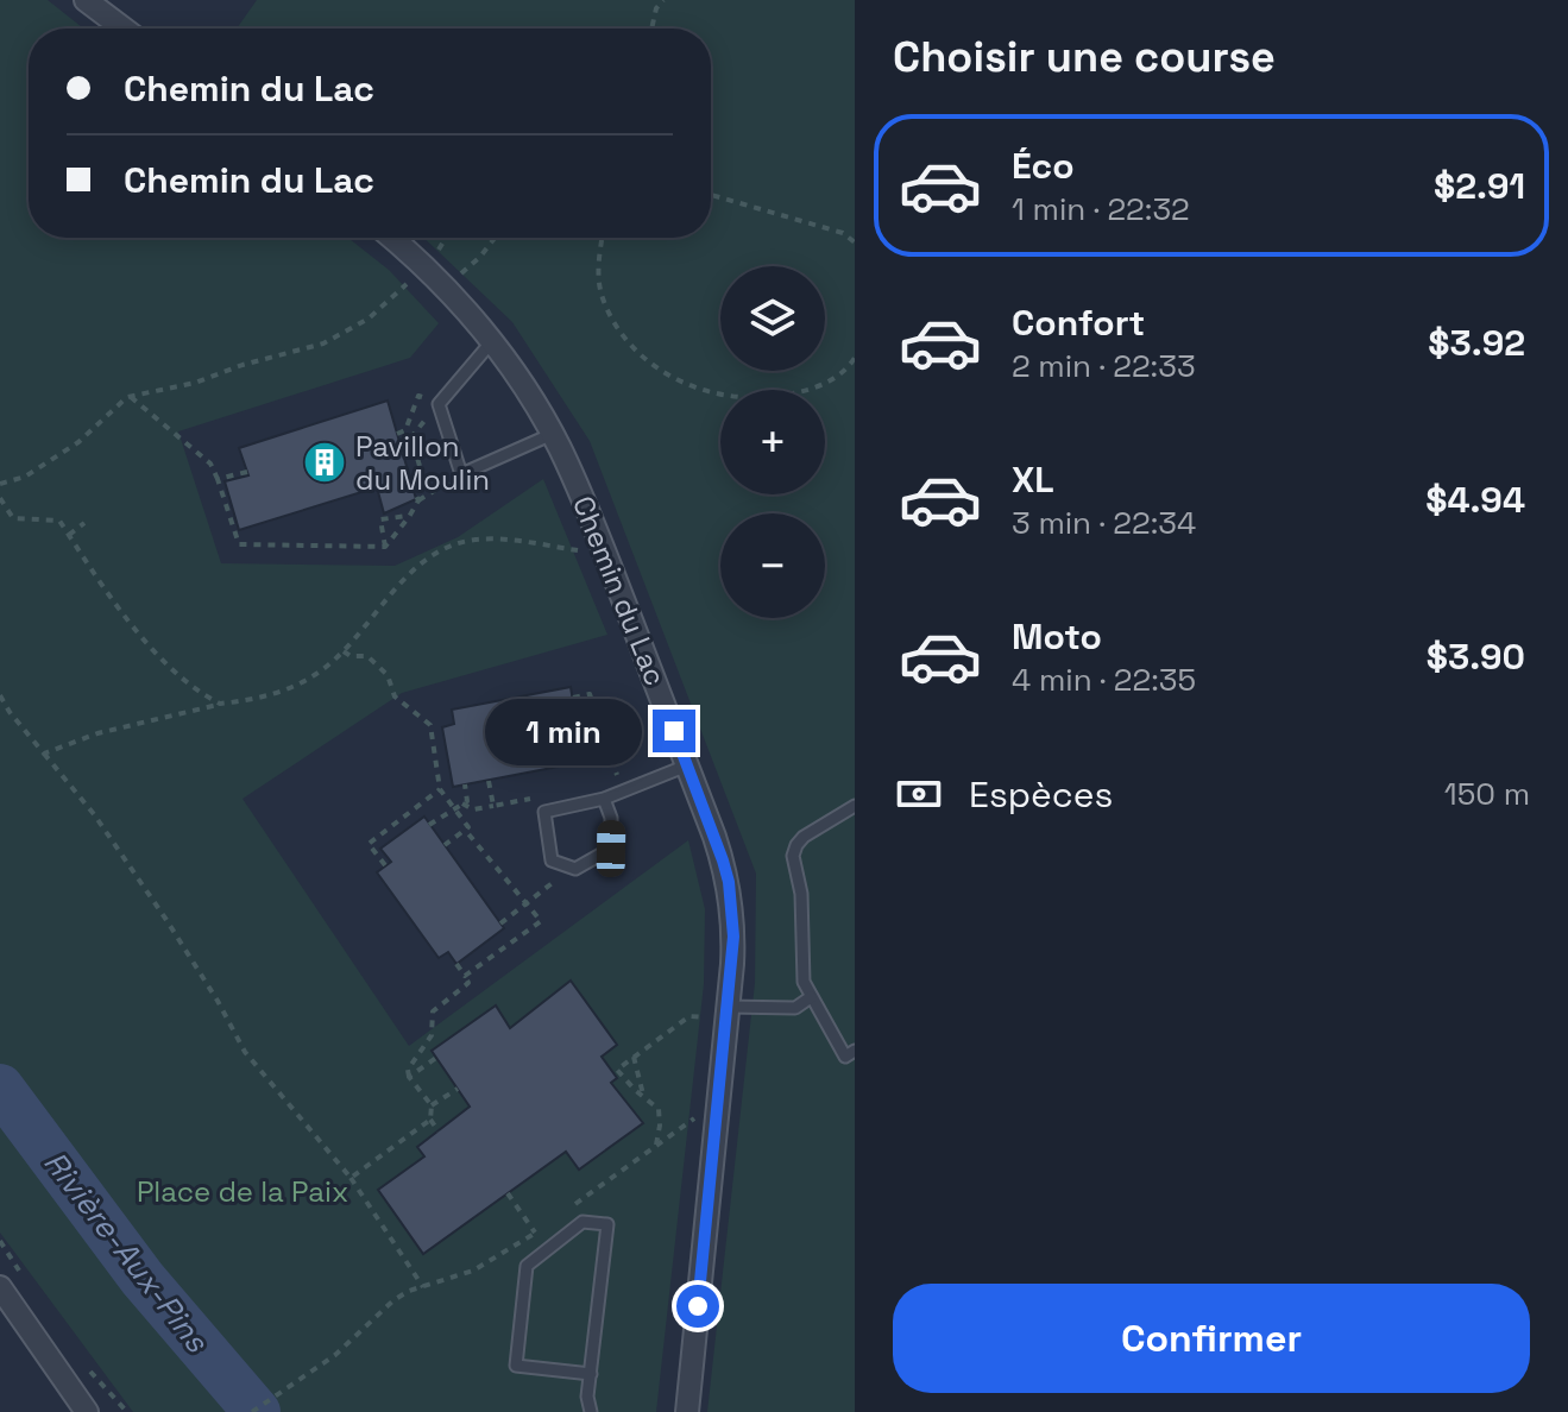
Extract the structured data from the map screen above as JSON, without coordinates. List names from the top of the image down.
{
  "streets": {
    "street": ["Chemin du Lac"]
  },
  "water": ["Rivière-Aux-Pins"],
  "parks": ["Place de la Paix"],
  "places": {
    "building": ["Pavillon du Moulin"]
  },
  "page": {
    "heading": "Choisir une course",
    "banner": ["Chemin du Lac", "Chemin du Lac"],
    "list": [
      {
        "name": "Éco",
        "note": "1 min · 22:32",
        "value": "$2.91"
      },
      {
        "name": "Confort",
        "note": "2 min · 22:33",
        "value": "$3.92"
      },
      {
        "name": "XL",
        "note": "3 min · 22:34",
        "value": "$4.94"
      },
      {
        "name": "Moto",
        "note": "4 min · 22:35",
        "value": "$3.90"
      }
    ],
    "map_buttons": ["+", "−"],
    "bubble": "1 min",
    "pay": ["Espèces", "150 m"],
    "buttons": "Confirmer"
  }
}
